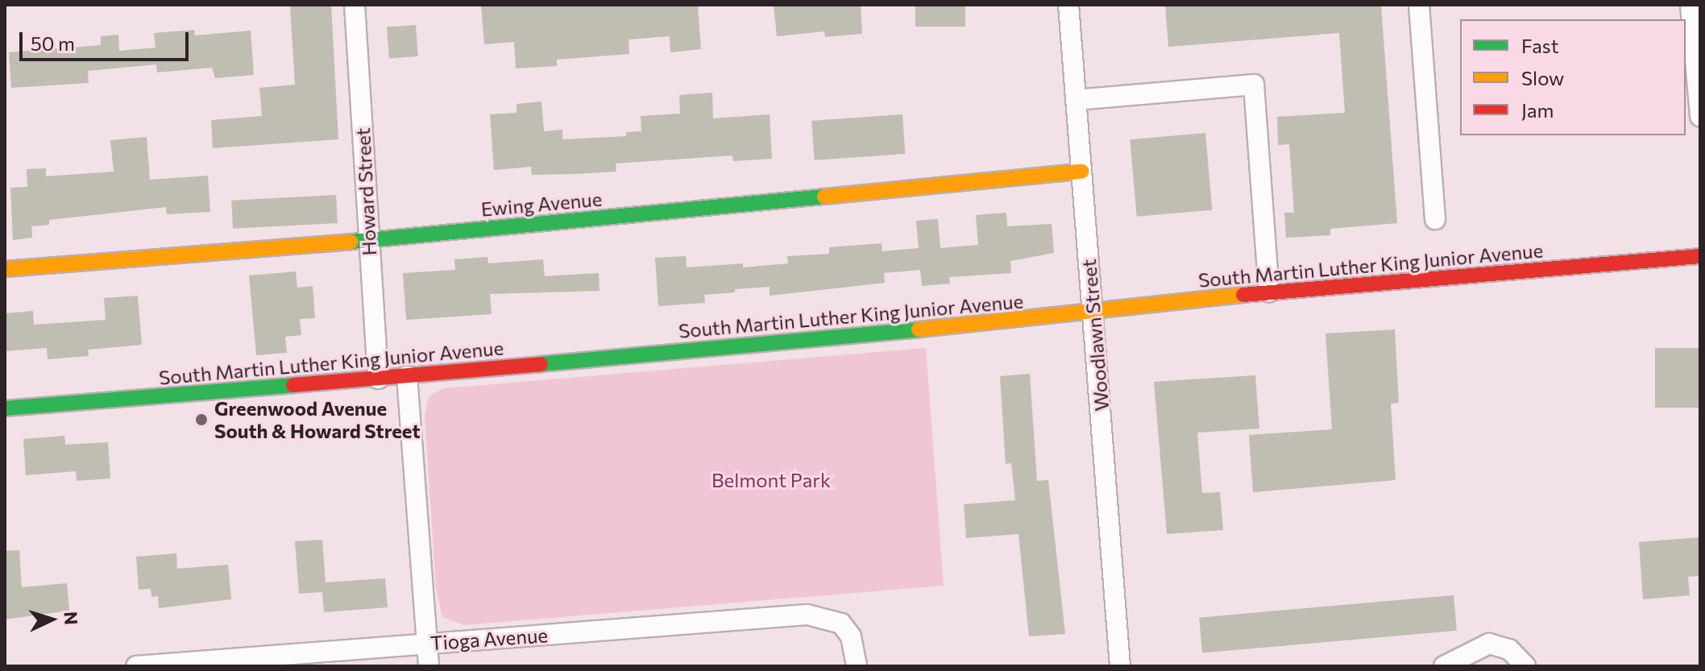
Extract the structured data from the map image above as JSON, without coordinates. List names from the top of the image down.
{
  "streets": {
    "street": [
      "Howard Street",
      "Ewing Avenue",
      "South Martin Luther King Junior Avenue",
      "Woodlawn Street",
      "Tioga Avenue"
    ]
  },
  "crossings": [
    ["Howard Street", "Ewing Avenue"],
    ["Howard Street", "South Martin Luther King Junior Avenue"],
    ["Ewing Avenue", "Woodlawn Street"],
    ["South Martin Luther King Junior Avenue", "Woodlawn Street"]
  ],
  "parks": ["Belmont Park"],
  "places": ["Greenwood Avenue South & Howard Street"],
  "legend": ["Fast", "Slow", "Jam"],
  "scale_bar": "50 m",
  "north": "right"
}
